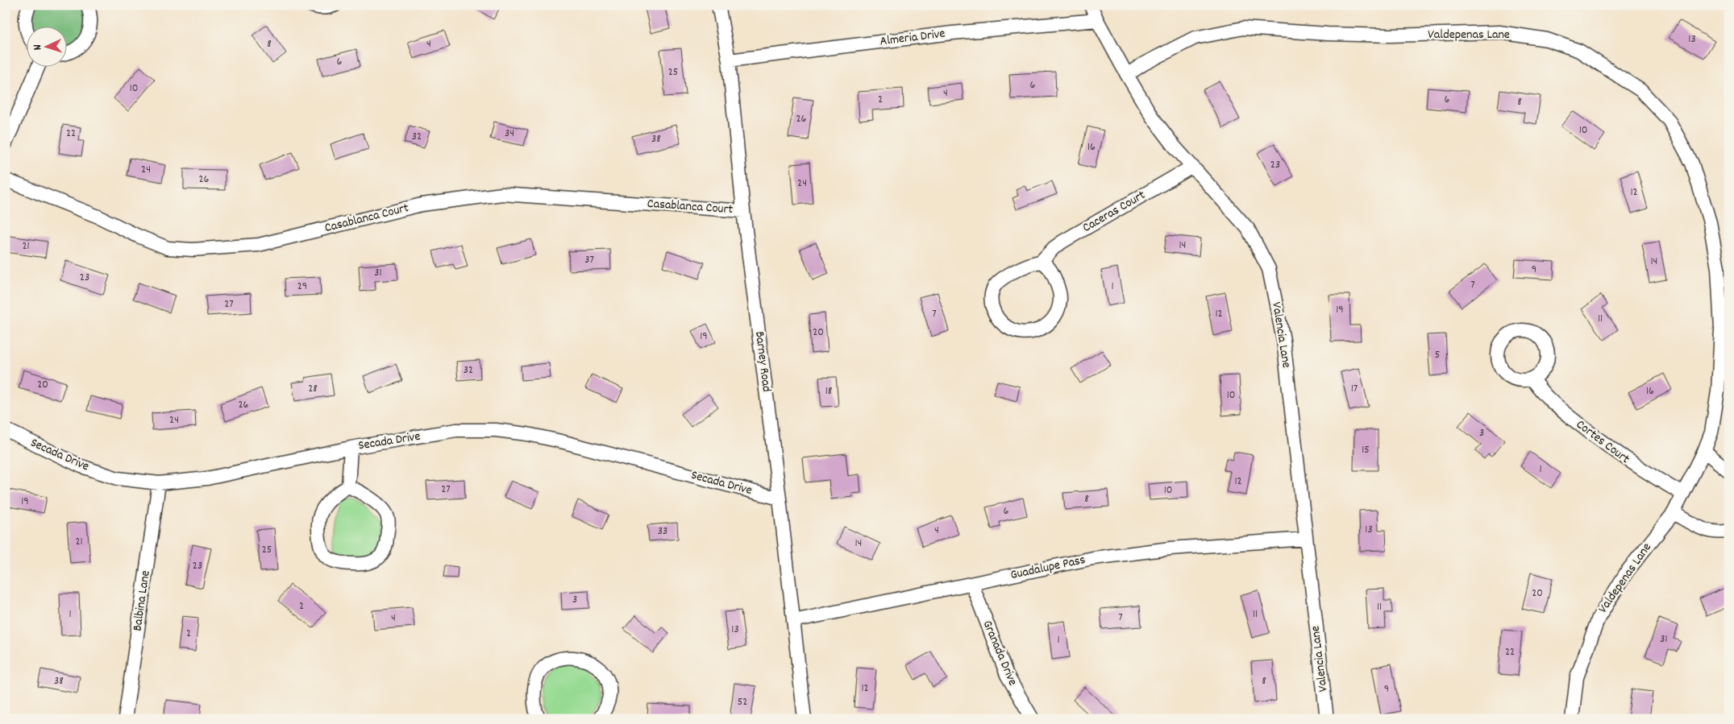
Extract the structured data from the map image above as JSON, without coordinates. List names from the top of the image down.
{
  "streets": {
    "street": [
      "Valdepenas Lane",
      "Almeria Drive",
      "Casablanca Court",
      "Caceras Court",
      "Valencia Lane",
      "Barney Road",
      "Secada Drive",
      "Cortes Court",
      "Guadalupe Pass",
      "Balbina Lane",
      "Granada Drive"
    ]
  },
  "crossings": [
    ["Valdepenas Lane", "Valencia Lane"],
    ["Valdepenas Lane", "Cortes Court"],
    ["Almeria Drive", "Valencia Lane"],
    ["Almeria Drive", "Barney Road"],
    ["Casablanca Court", "Barney Road"],
    ["Caceras Court", "Valencia Lane"],
    ["Valencia Lane", "Guadalupe Pass"],
    ["Barney Road", "Secada Drive"],
    ["Barney Road", "Guadalupe Pass"],
    ["Secada Drive", "Balbina Lane"],
    ["Guadalupe Pass", "Granada Drive"]
  ],
  "house_numbers": [
    "13",
    "8",
    "4",
    "6",
    "25",
    "6",
    "10",
    "4",
    "2",
    "6",
    "8",
    "26",
    "10",
    "22",
    "34",
    "32",
    "38",
    "16",
    "23",
    "24",
    "26",
    "24",
    "12",
    "14",
    "21",
    "37",
    "14",
    "9",
    "31",
    "23",
    "7",
    "29",
    "1",
    "27",
    "19",
    "7",
    "12",
    "11",
    "20",
    "19",
    "5",
    "32",
    "20",
    "28",
    "17",
    "18",
    "16",
    "10",
    "26",
    "24",
    "3",
    "15",
    "1",
    "12",
    "27",
    "10",
    "8",
    "19",
    "6",
    "13",
    "4",
    "33",
    "21",
    "14",
    "25",
    "23",
    "20",
    "3",
    "2",
    "11",
    "1",
    "11",
    "7",
    "4",
    "13",
    "2",
    "31",
    "1",
    "22",
    "38",
    "8",
    "12",
    "9",
    "52"
  ],
  "north": "left"
}
